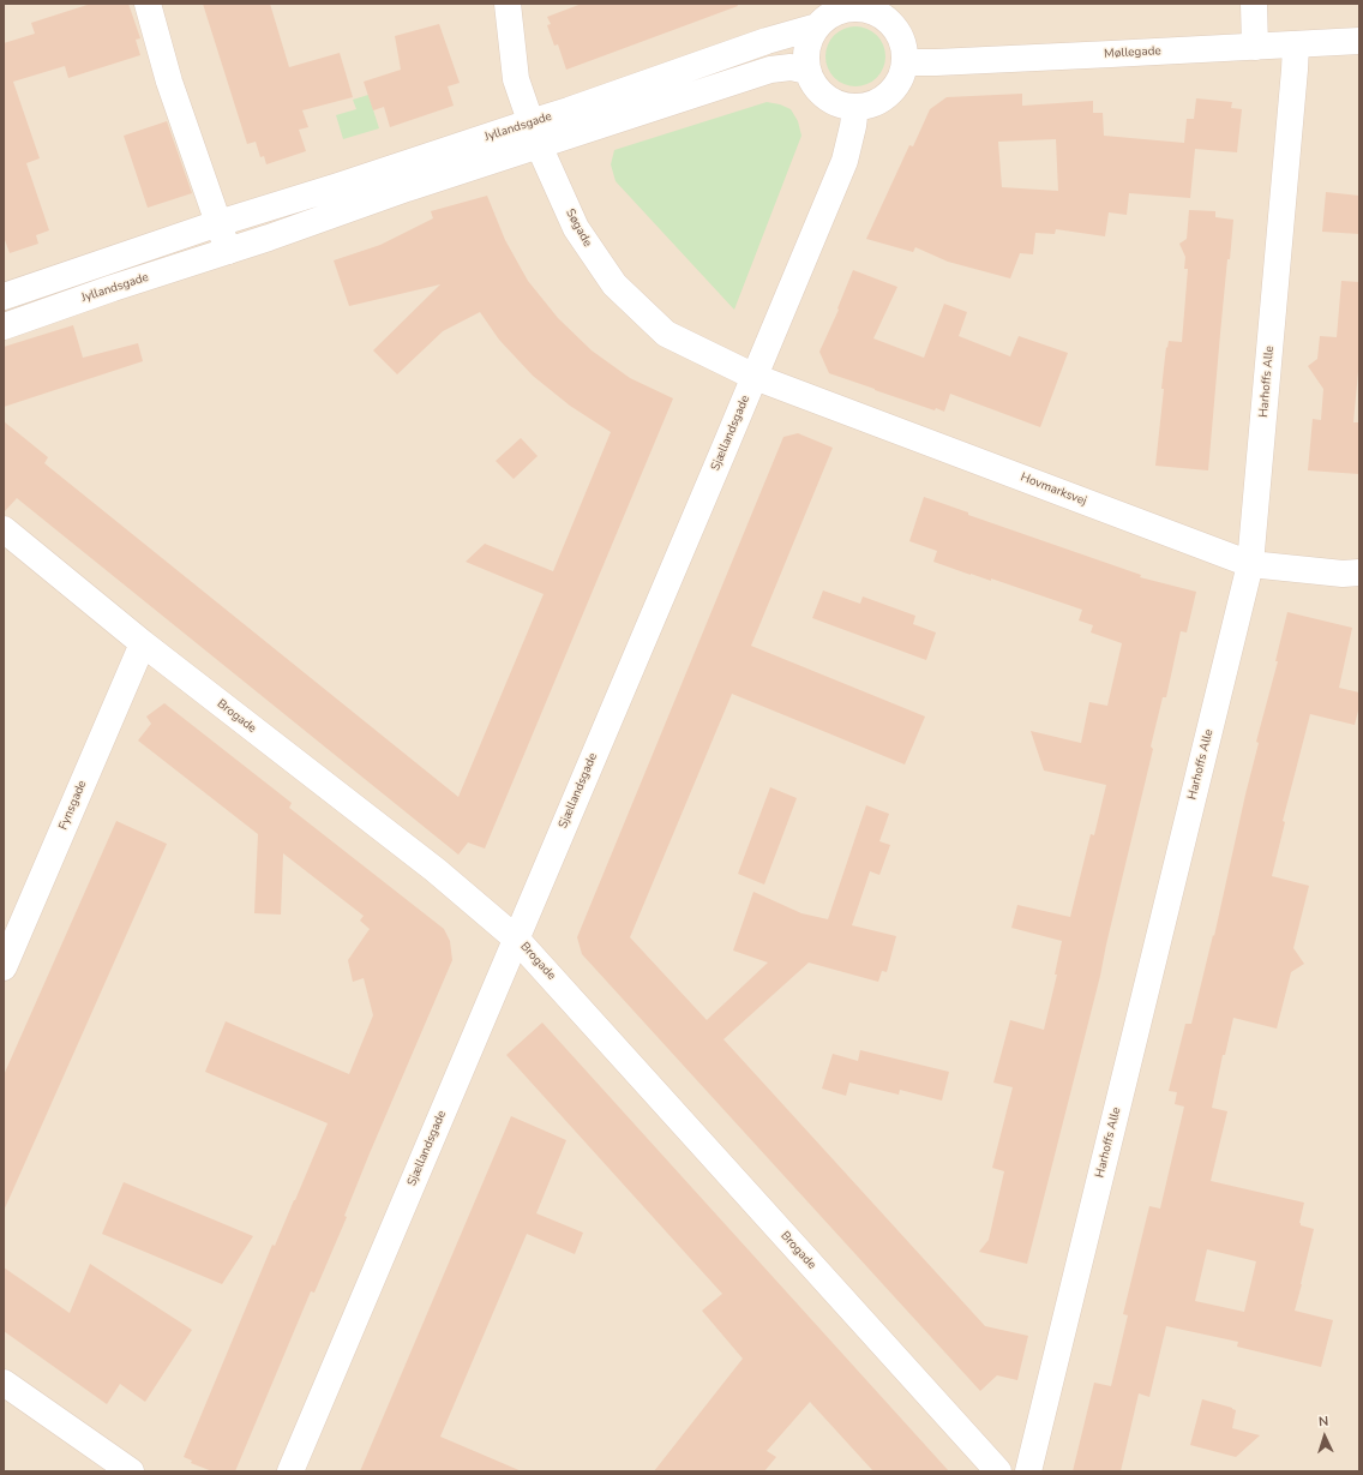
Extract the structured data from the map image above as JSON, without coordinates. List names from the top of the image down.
{
  "streets": {
    "street": [
      "Møllegade",
      "Jyllandsgade",
      "Søgade",
      "Harhoffs Alle",
      "Sjællandsgade",
      "Hovmarksvej",
      "Brogade",
      "Fynsgade"
    ]
  },
  "crossings": [
    ["Møllegade", "Jyllandsgade"],
    ["Møllegade", "Harhoffs Alle"],
    ["Møllegade", "Sjællandsgade"],
    ["Jyllandsgade", "Søgade"],
    ["Jyllandsgade", "Sjællandsgade"],
    ["Søgade", "Sjællandsgade"],
    ["Søgade", "Hovmarksvej"],
    ["Harhoffs Alle", "Hovmarksvej"],
    ["Sjællandsgade", "Hovmarksvej"],
    ["Sjællandsgade", "Brogade"],
    ["Brogade", "Fynsgade"]
  ],
  "north": "top"
}
